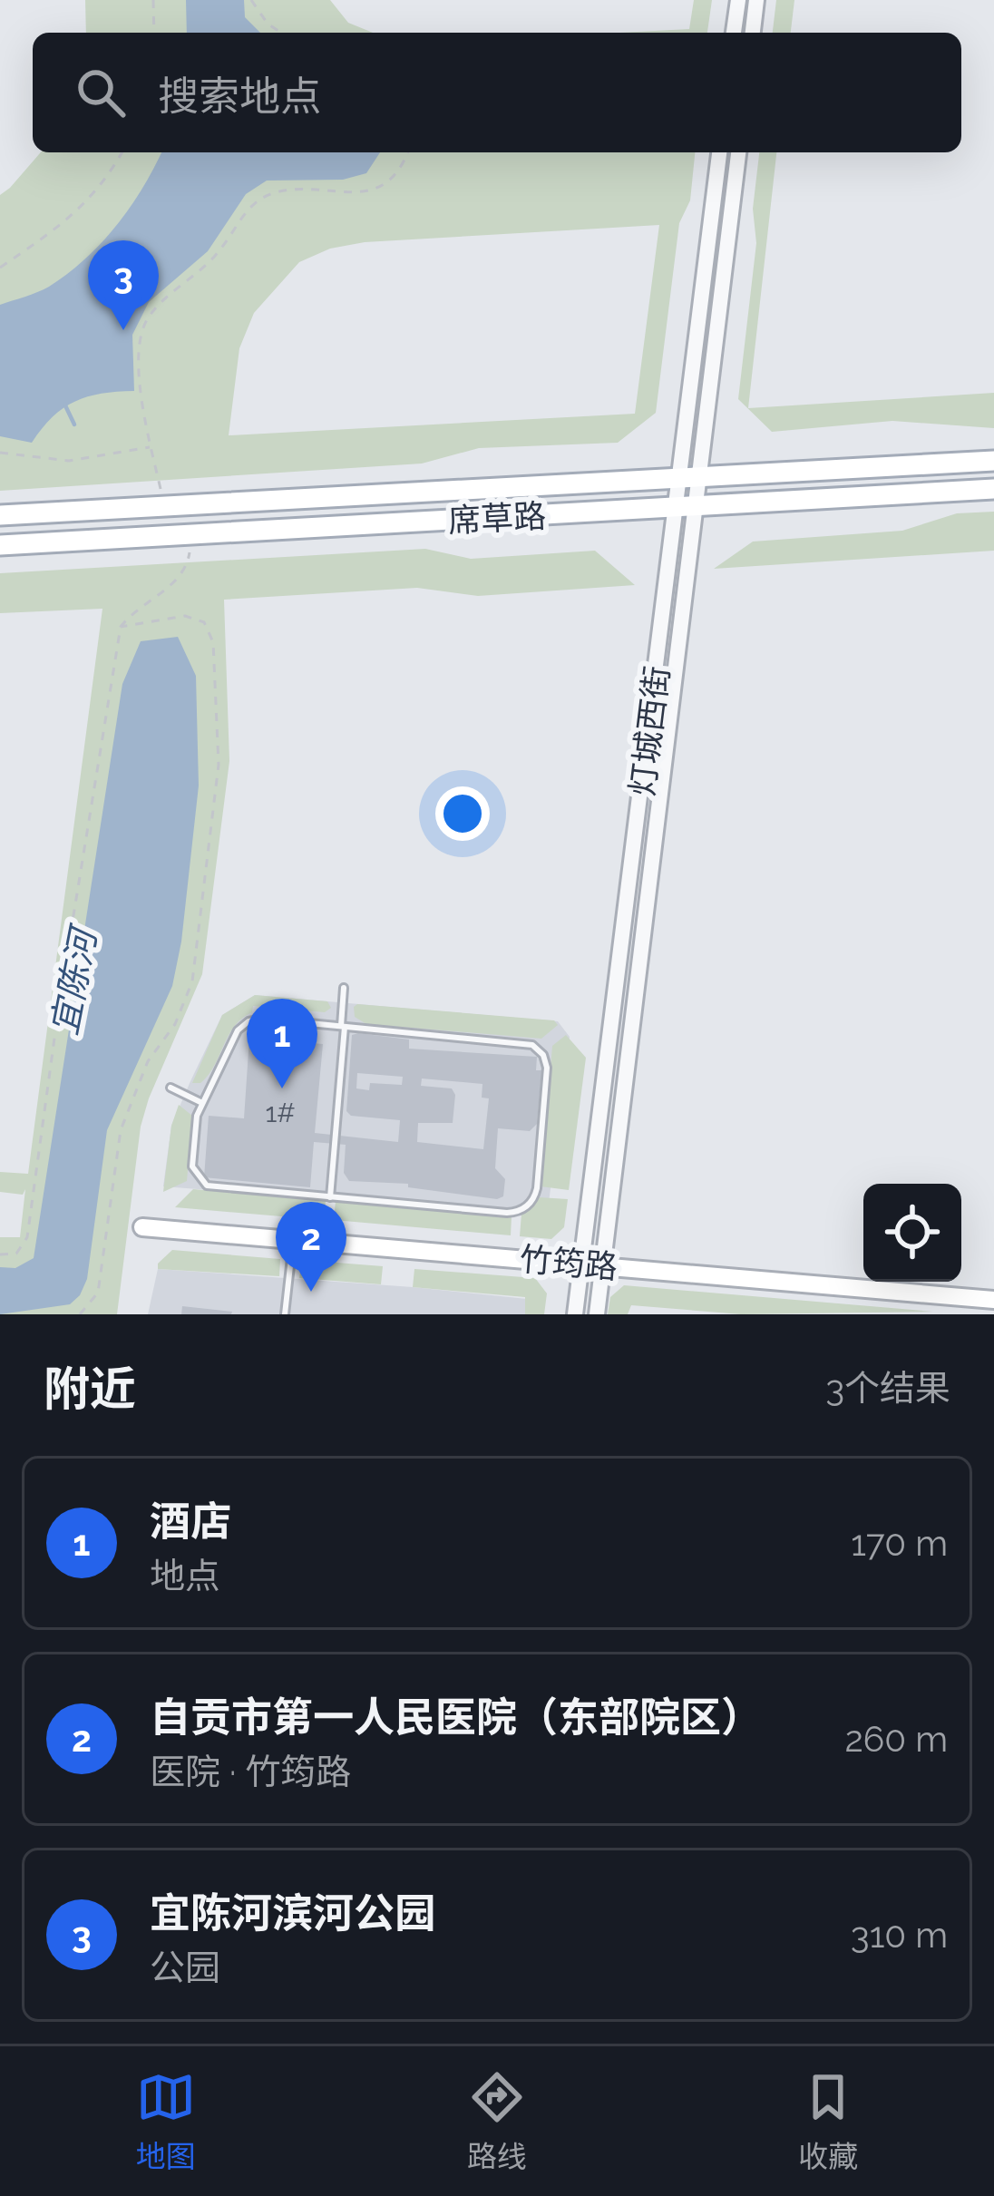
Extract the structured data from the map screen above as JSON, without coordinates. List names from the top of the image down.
{
  "streets": {
    "main road": ["席草路", "竹筠路"],
    "street": ["灯城西街"]
  },
  "crossings": [
    ["席草路", "灯城西街"],
    ["灯城西街", "竹筠路"]
  ],
  "water": ["宜陈河"],
  "house_numbers": ["1#"],
  "page": {
    "search": "搜索地点",
    "pins": ["3", "1", "2"],
    "heading": ["附近", "3个结果"],
    "list": [
      {
        "mark": "1",
        "name": "酒店",
        "note": "地点",
        "value": "170 m"
      },
      {
        "mark": "2",
        "name": "自贡市第一人民医院（东部院区）",
        "note": "医院 · 竹筠路",
        "value": "260 m"
      },
      {
        "mark": "3",
        "name": "宜陈河滨河公园",
        "note": "公园",
        "value": "310 m"
      }
    ],
    "nav": ["地图", "路线", "收藏"]
  }
}
